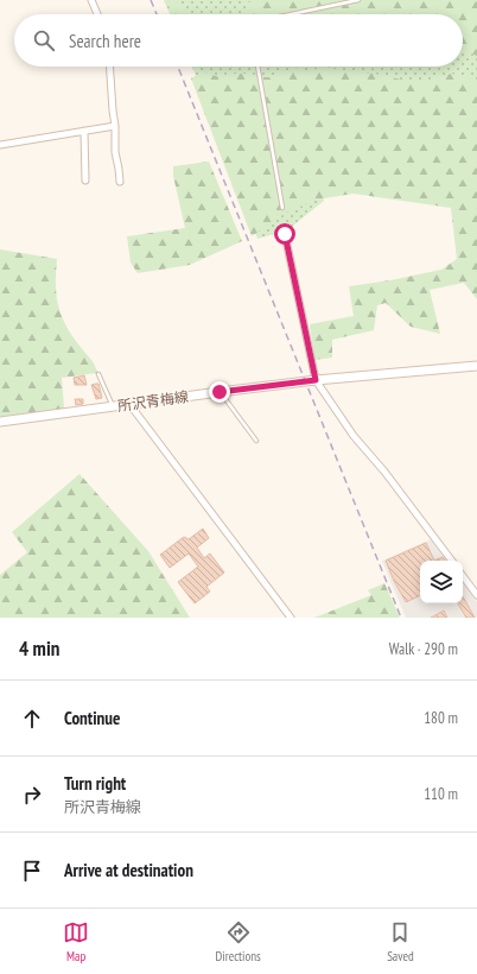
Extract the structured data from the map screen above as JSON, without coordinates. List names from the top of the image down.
{
  "streets": {
    "main road": ["所沢青梅線"]
  },
  "page": {
    "search": "Search here",
    "heading": ["4 min", "Walk · 290 m"],
    "list": [
      ["Continue", "180 m"],
      ["Turn right", "所沢青梅線", "110 m"],
      "Arrive at destination"
    ],
    "nav": ["Map", "Directions", "Saved"]
  }
}
